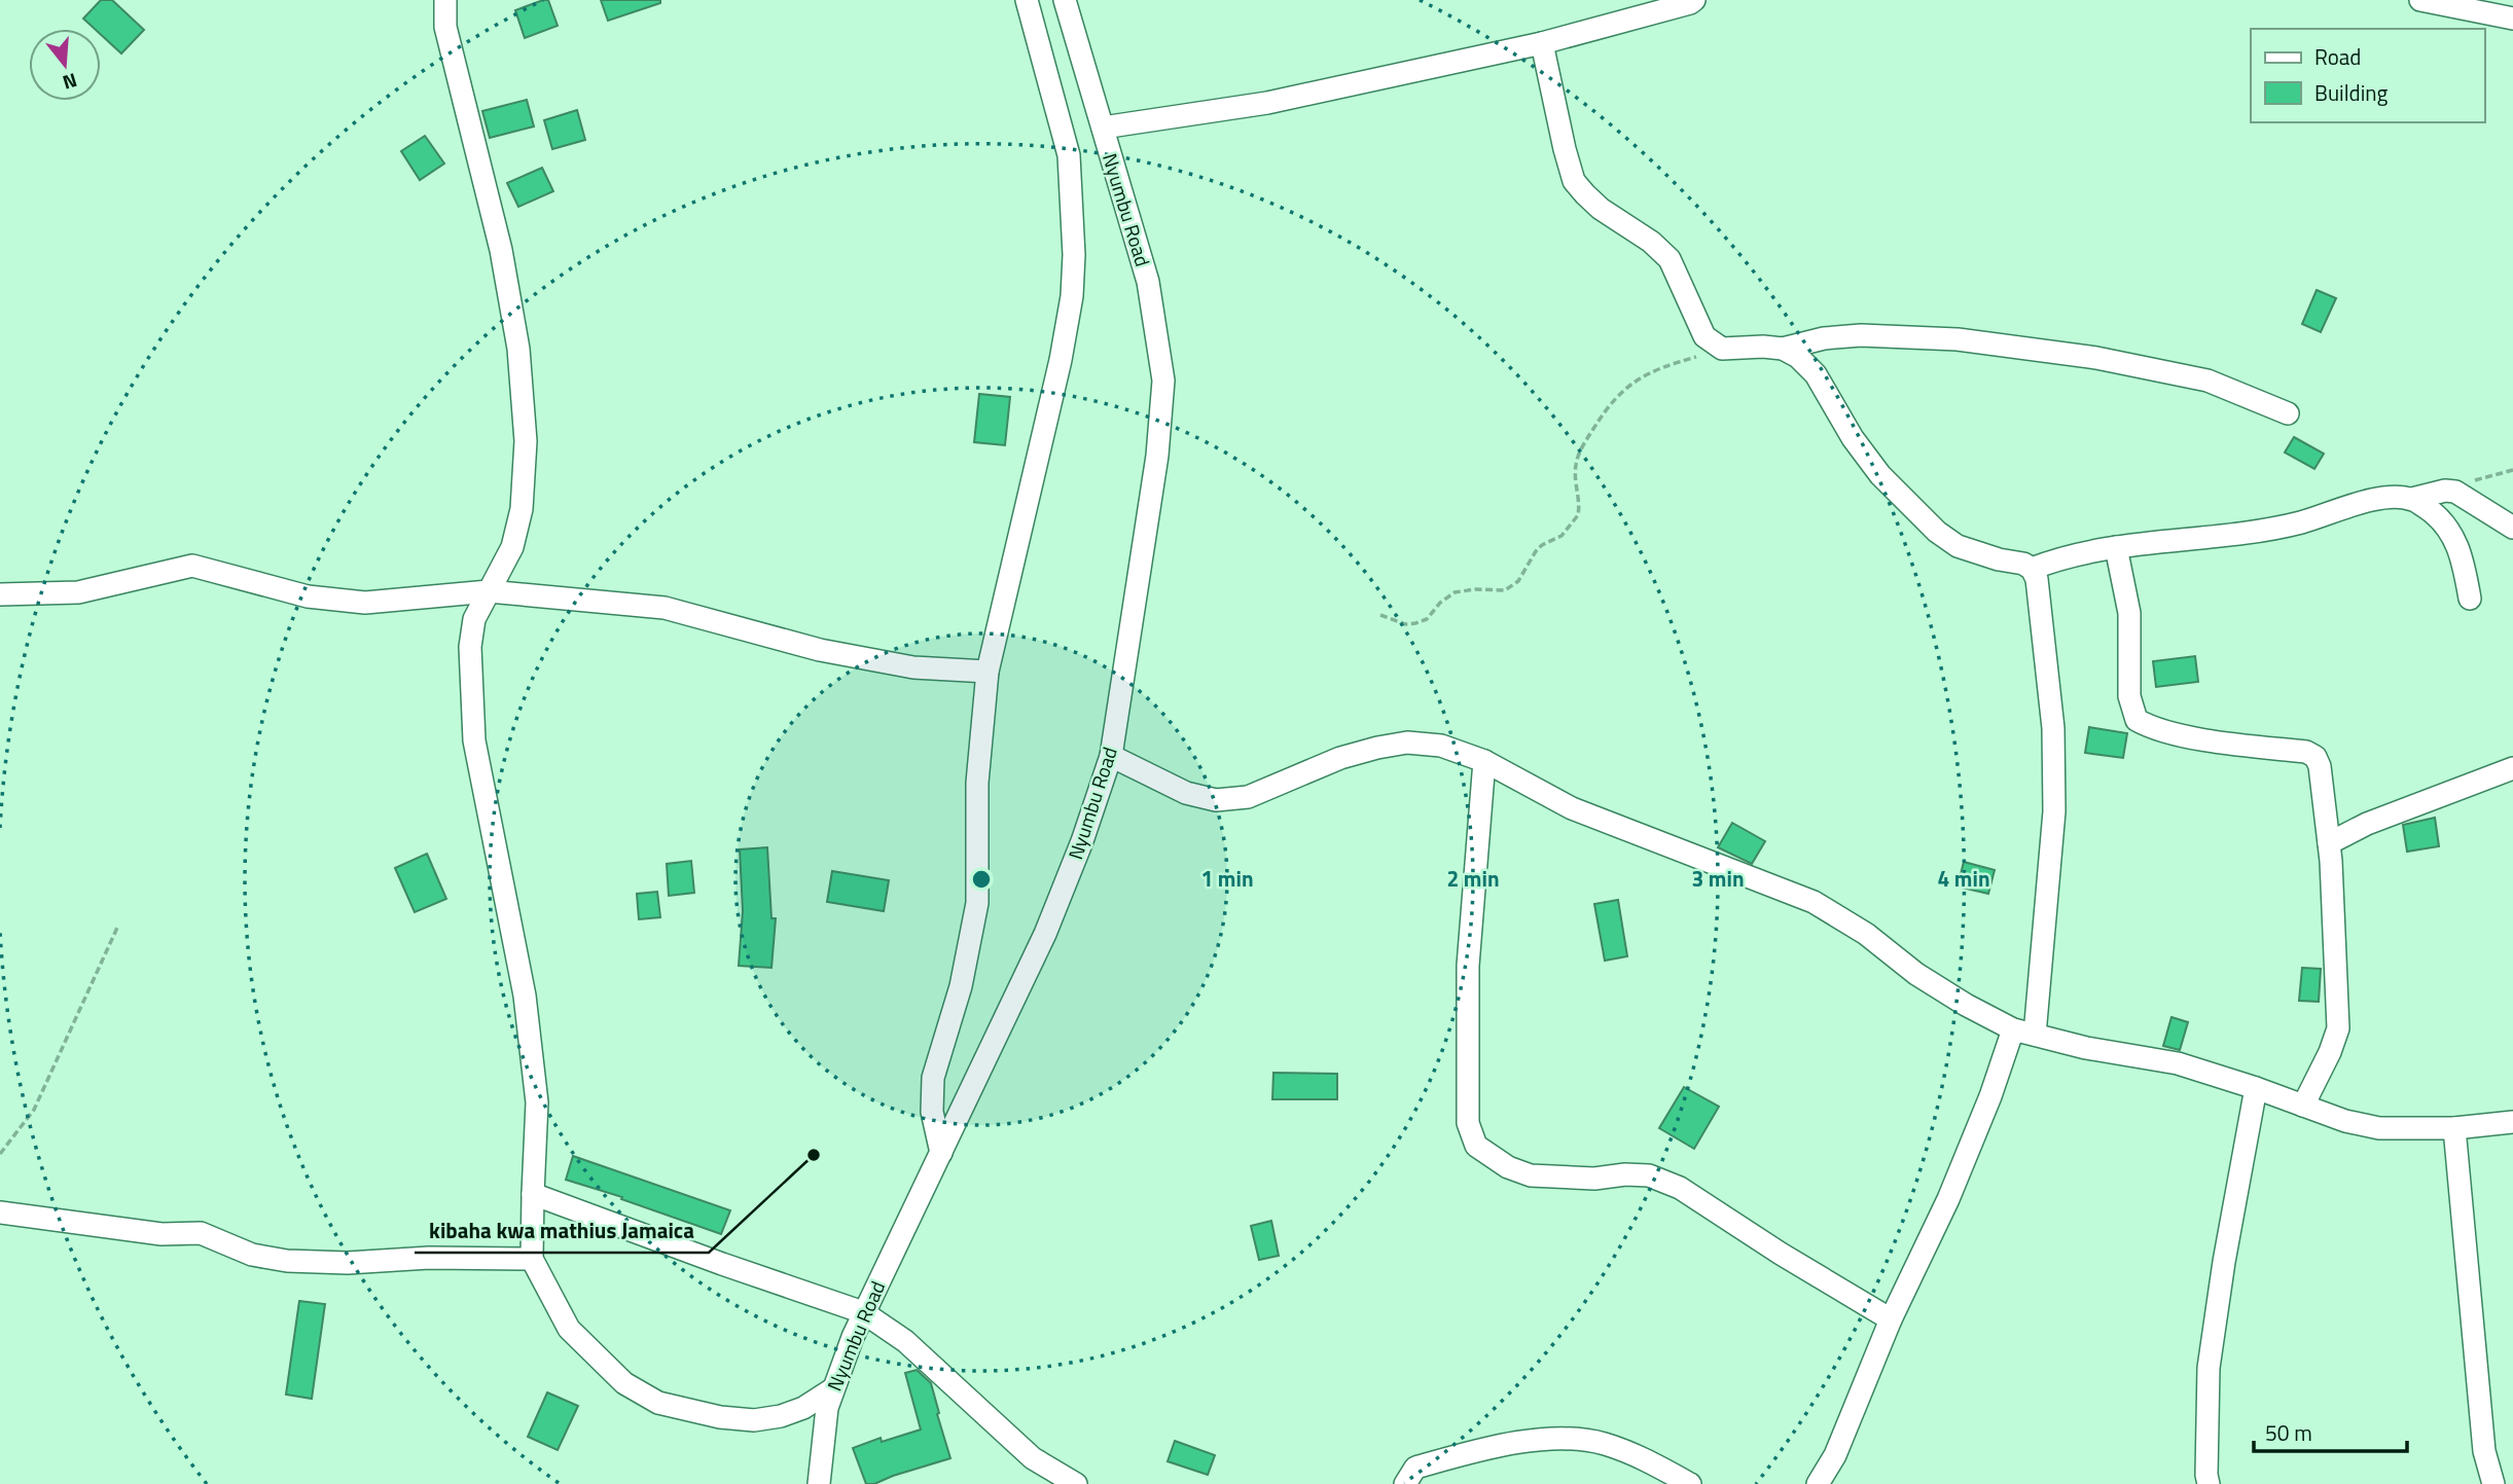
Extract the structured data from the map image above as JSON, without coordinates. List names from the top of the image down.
{
  "streets": {
    "street": ["Nyumbu Road"]
  },
  "places": ["kibaha kwa mathius Jamaica"],
  "legend": ["Road", "Building"],
  "scale_bar": "50 m",
  "north": "bottom",
  "rings": [
    "1 min",
    "2 min",
    "3 min",
    "4 min"
  ]
}
